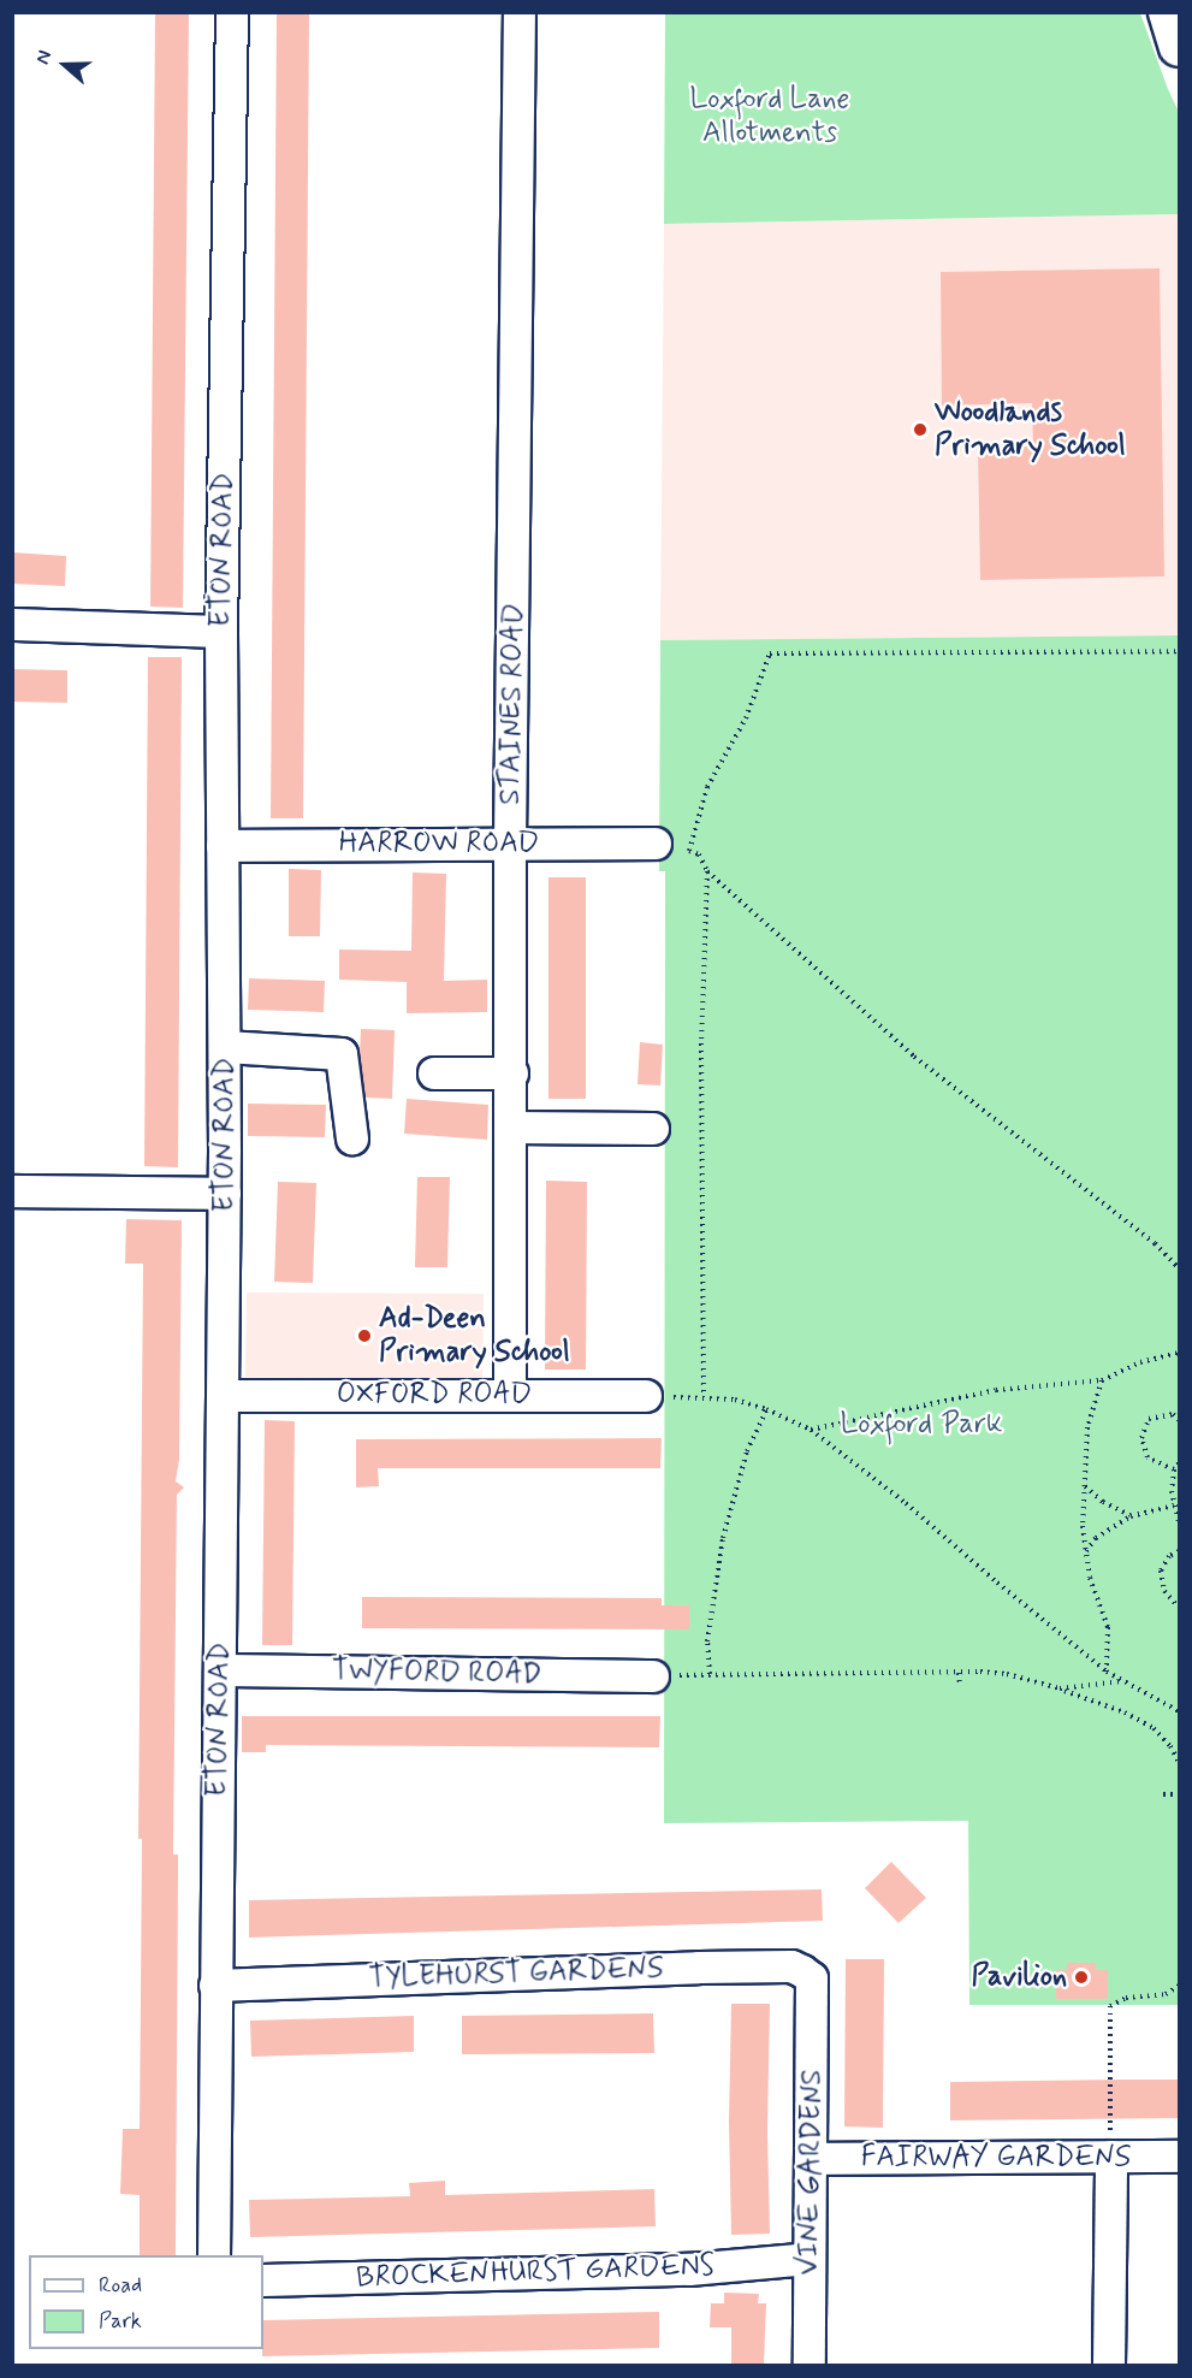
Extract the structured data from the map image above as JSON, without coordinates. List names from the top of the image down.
{
  "streets": {
    "street": [
      "ETON ROAD",
      "STAINES ROAD",
      "HARROW ROAD",
      "OXFORD ROAD",
      "TWYFORD ROAD",
      "TYLEHURST GARDENS",
      "FAIRWAY GARDENS",
      "VINE GARDENS",
      "BROCKENHURST GARDENS"
    ]
  },
  "crossings": [
    ["ETON ROAD", "HARROW ROAD"],
    ["ETON ROAD", "OXFORD ROAD"],
    ["ETON ROAD", "TWYFORD ROAD"],
    ["ETON ROAD", "TYLEHURST GARDENS"],
    ["STAINES ROAD", "HARROW ROAD"],
    ["STAINES ROAD", "OXFORD ROAD"],
    ["TYLEHURST GARDENS", "VINE GARDENS"],
    ["FAIRWAY GARDENS", "VINE GARDENS"],
    ["VINE GARDENS", "BROCKENHURST GARDENS"]
  ],
  "parks": ["Loxford Lane Allotments", "Loxford Park"],
  "places": ["Woodlands Primary School", "Ad-Deen Primary School", "Pavilion"],
  "legend": ["Road", "Park"],
  "north": "left"
}
